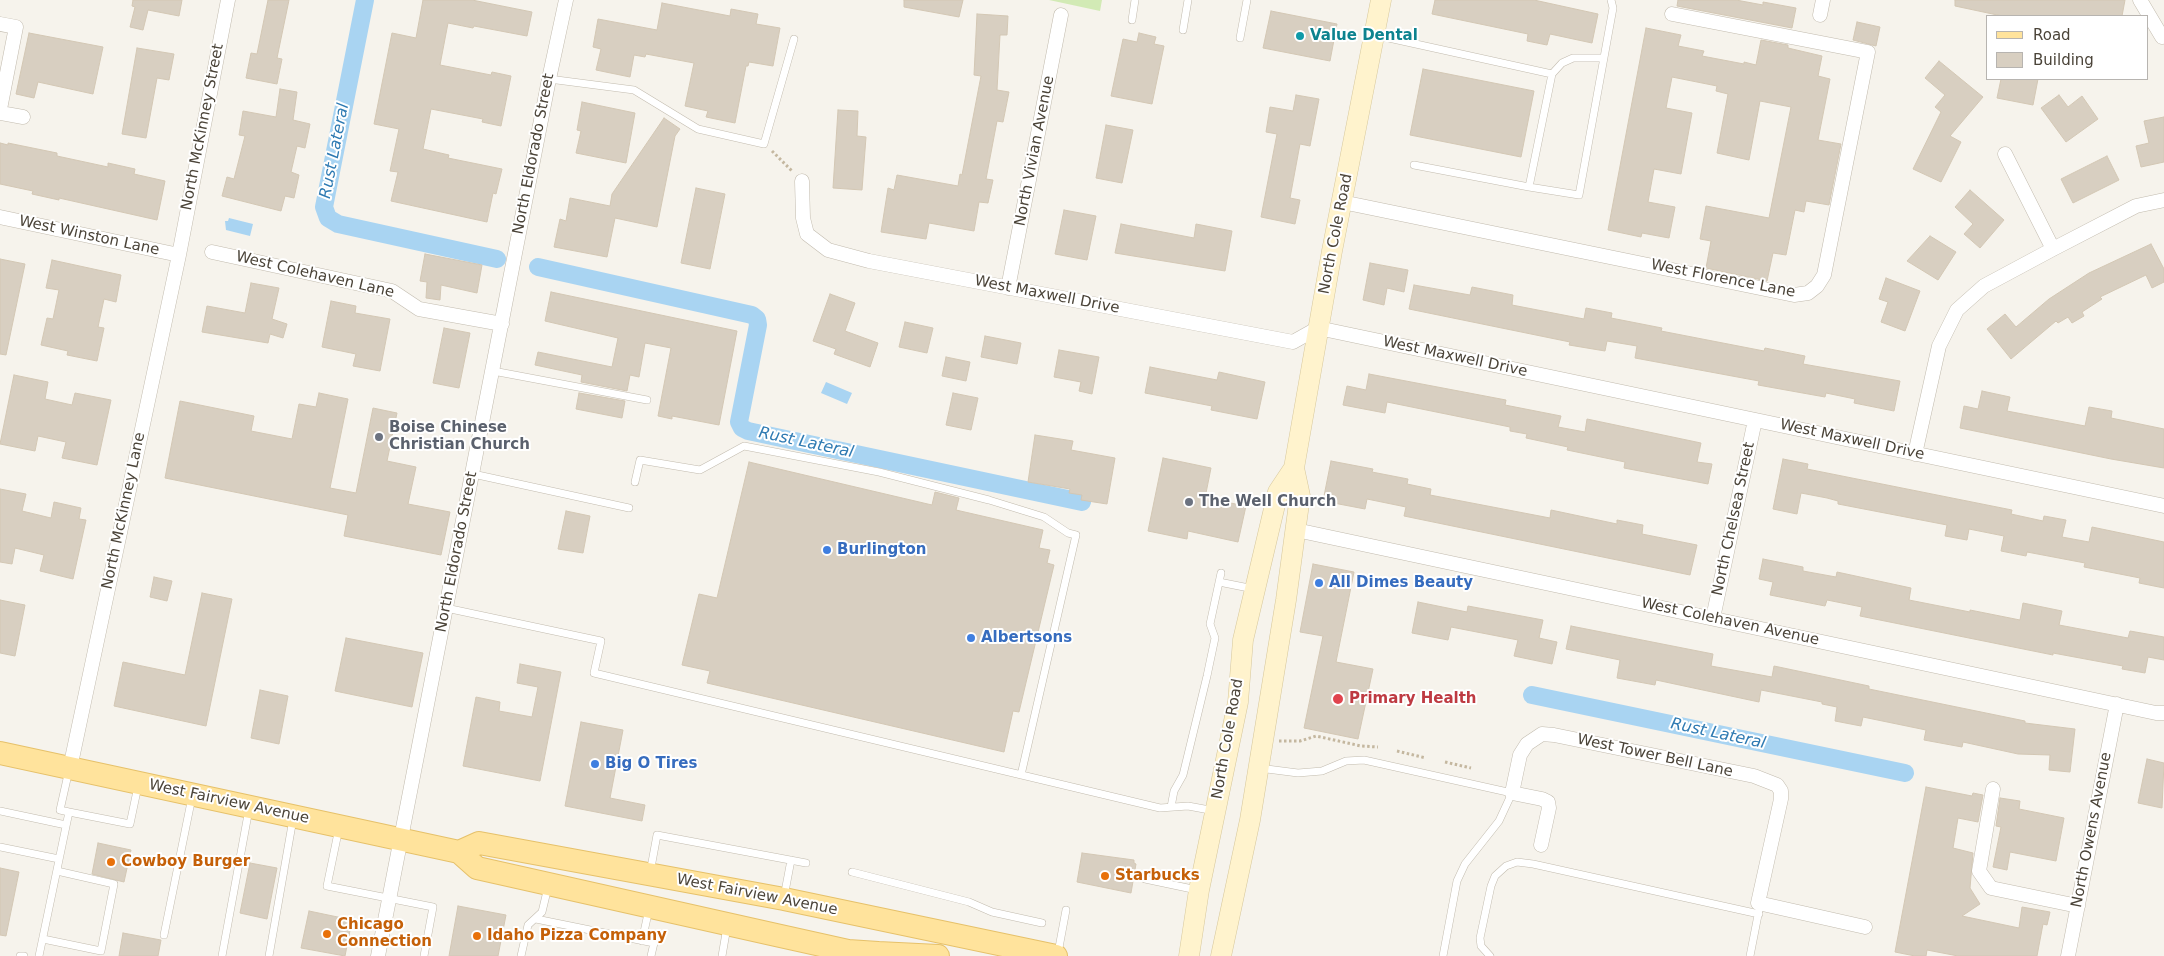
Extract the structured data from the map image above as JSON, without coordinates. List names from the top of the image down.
{
  "streets": {
    "main road": ["North Cole Road", "West Fairview Avenue"],
    "street": [
      "North McKinney Street",
      "North Vivian Avenue",
      "North Eldorado Street",
      "West Winston Lane",
      "West Colehaven Lane",
      "West Florence Lane",
      "West Maxwell Drive",
      "North McKinney Lane",
      "North Chelsea Street",
      "West Colehaven Avenue",
      "West Tower Bell Lane",
      "North Owens Avenue"
    ]
  },
  "crossings": [
    ["North McKinney Street", "West Winston Lane"],
    ["North McKinney Street", "North McKinney Lane"],
    ["North Vivian Avenue", "West Maxwell Drive"],
    ["North Eldorado Street", "West Colehaven Lane"],
    ["North Eldorado Street", "West Fairview Avenue"],
    ["North Cole Road", "West Florence Lane"],
    ["North Cole Road", "West Maxwell Drive"],
    ["North Cole Road", "West Colehaven Avenue"],
    ["West Winston Lane", "North McKinney Lane"],
    ["West Maxwell Drive", "North Chelsea Street"],
    ["North McKinney Lane", "West Fairview Avenue"],
    ["North Chelsea Street", "West Colehaven Avenue"],
    ["West Colehaven Avenue", "North Owens Avenue"]
  ],
  "water": ["Rust Lateral"],
  "places": [
    "Value Dental",
    "Boise Chinese Christian Church",
    "The Well Church",
    "Burlington",
    "All Dimes Beauty",
    "Albertsons",
    "Primary Health",
    "Big O Tires",
    "Cowboy Burger",
    "Starbucks",
    "Chicago Connection",
    "Idaho Pizza Company"
  ],
  "legend": ["Road", "Building"]
}
